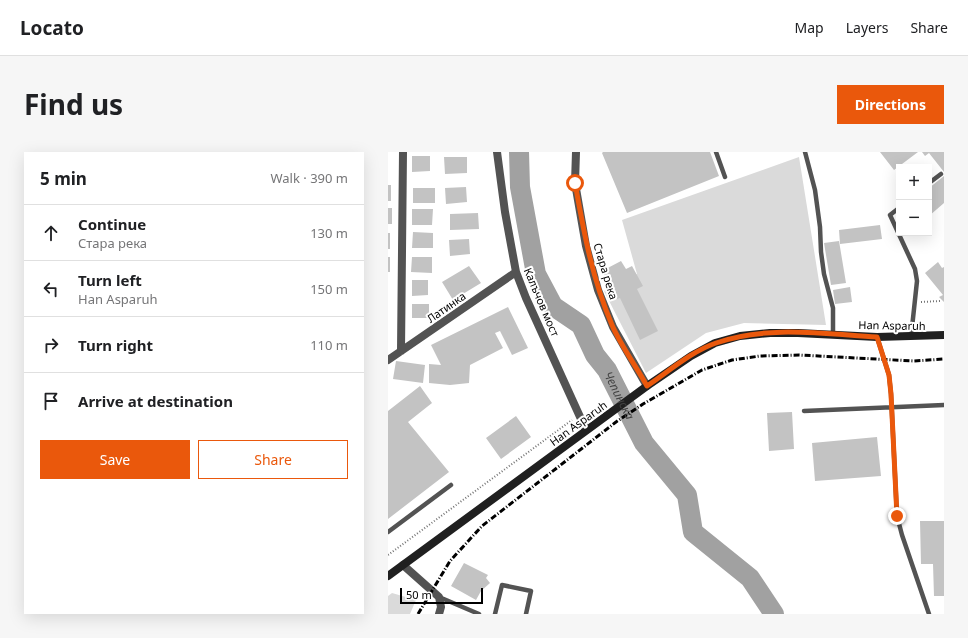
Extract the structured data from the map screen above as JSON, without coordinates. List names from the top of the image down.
{
  "streets": {
    "main road": ["Han Asparuh"],
    "street": ["Стара река", "Калъчов мост", "Латинка"]
  },
  "crossings": [
    ["Стара река", "Han Asparuh"],
    ["Калъчов мост", "Латинка"],
    ["Калъчов мост", "Han Asparuh"]
  ],
  "water": ["Чепинска"],
  "scale_bar": "50 m",
  "page": {
    "header": "Locato",
    "nav": ["Map", "Layers", "Share"],
    "title": "Find us",
    "buttons": [
      "Directions",
      ["Save", "Share"]
    ],
    "heading": ["5 min", "Walk · 390 m"],
    "map_buttons": ["+", "−"],
    "list": [
      ["Continue", "Стара река", "130 m"],
      ["Turn left", "Han Asparuh", "150 m"],
      ["Turn right", "110 m"],
      "Arrive at destination"
    ],
    "scale": "50 m"
  }
}
